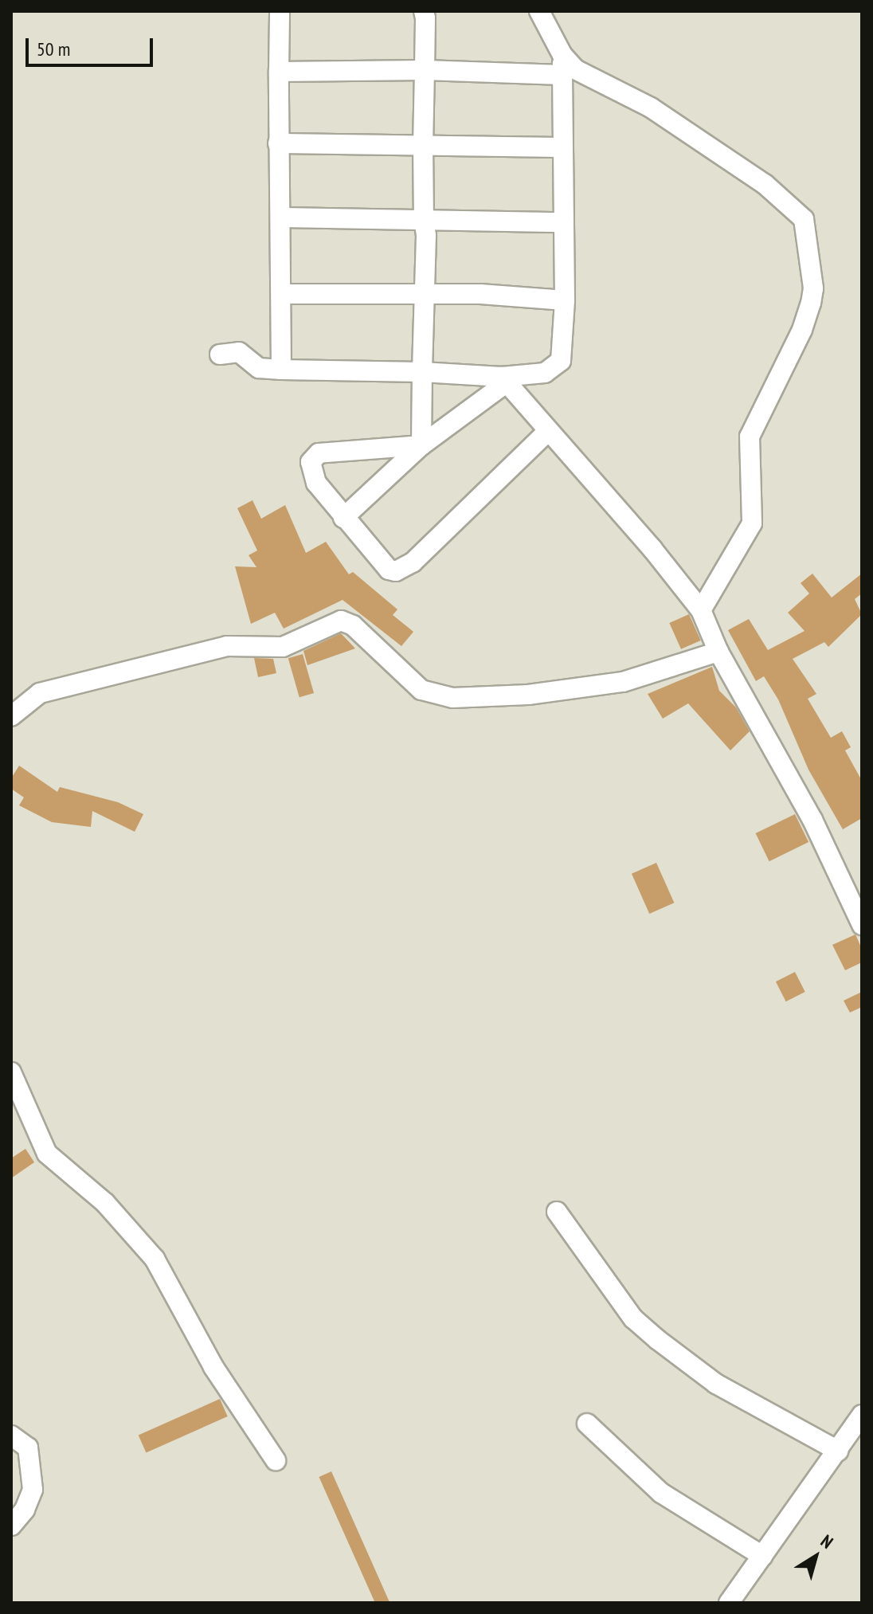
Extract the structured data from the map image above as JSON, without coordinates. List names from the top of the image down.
{
  "scale_bar": "50 m",
  "north": "top right"
}
